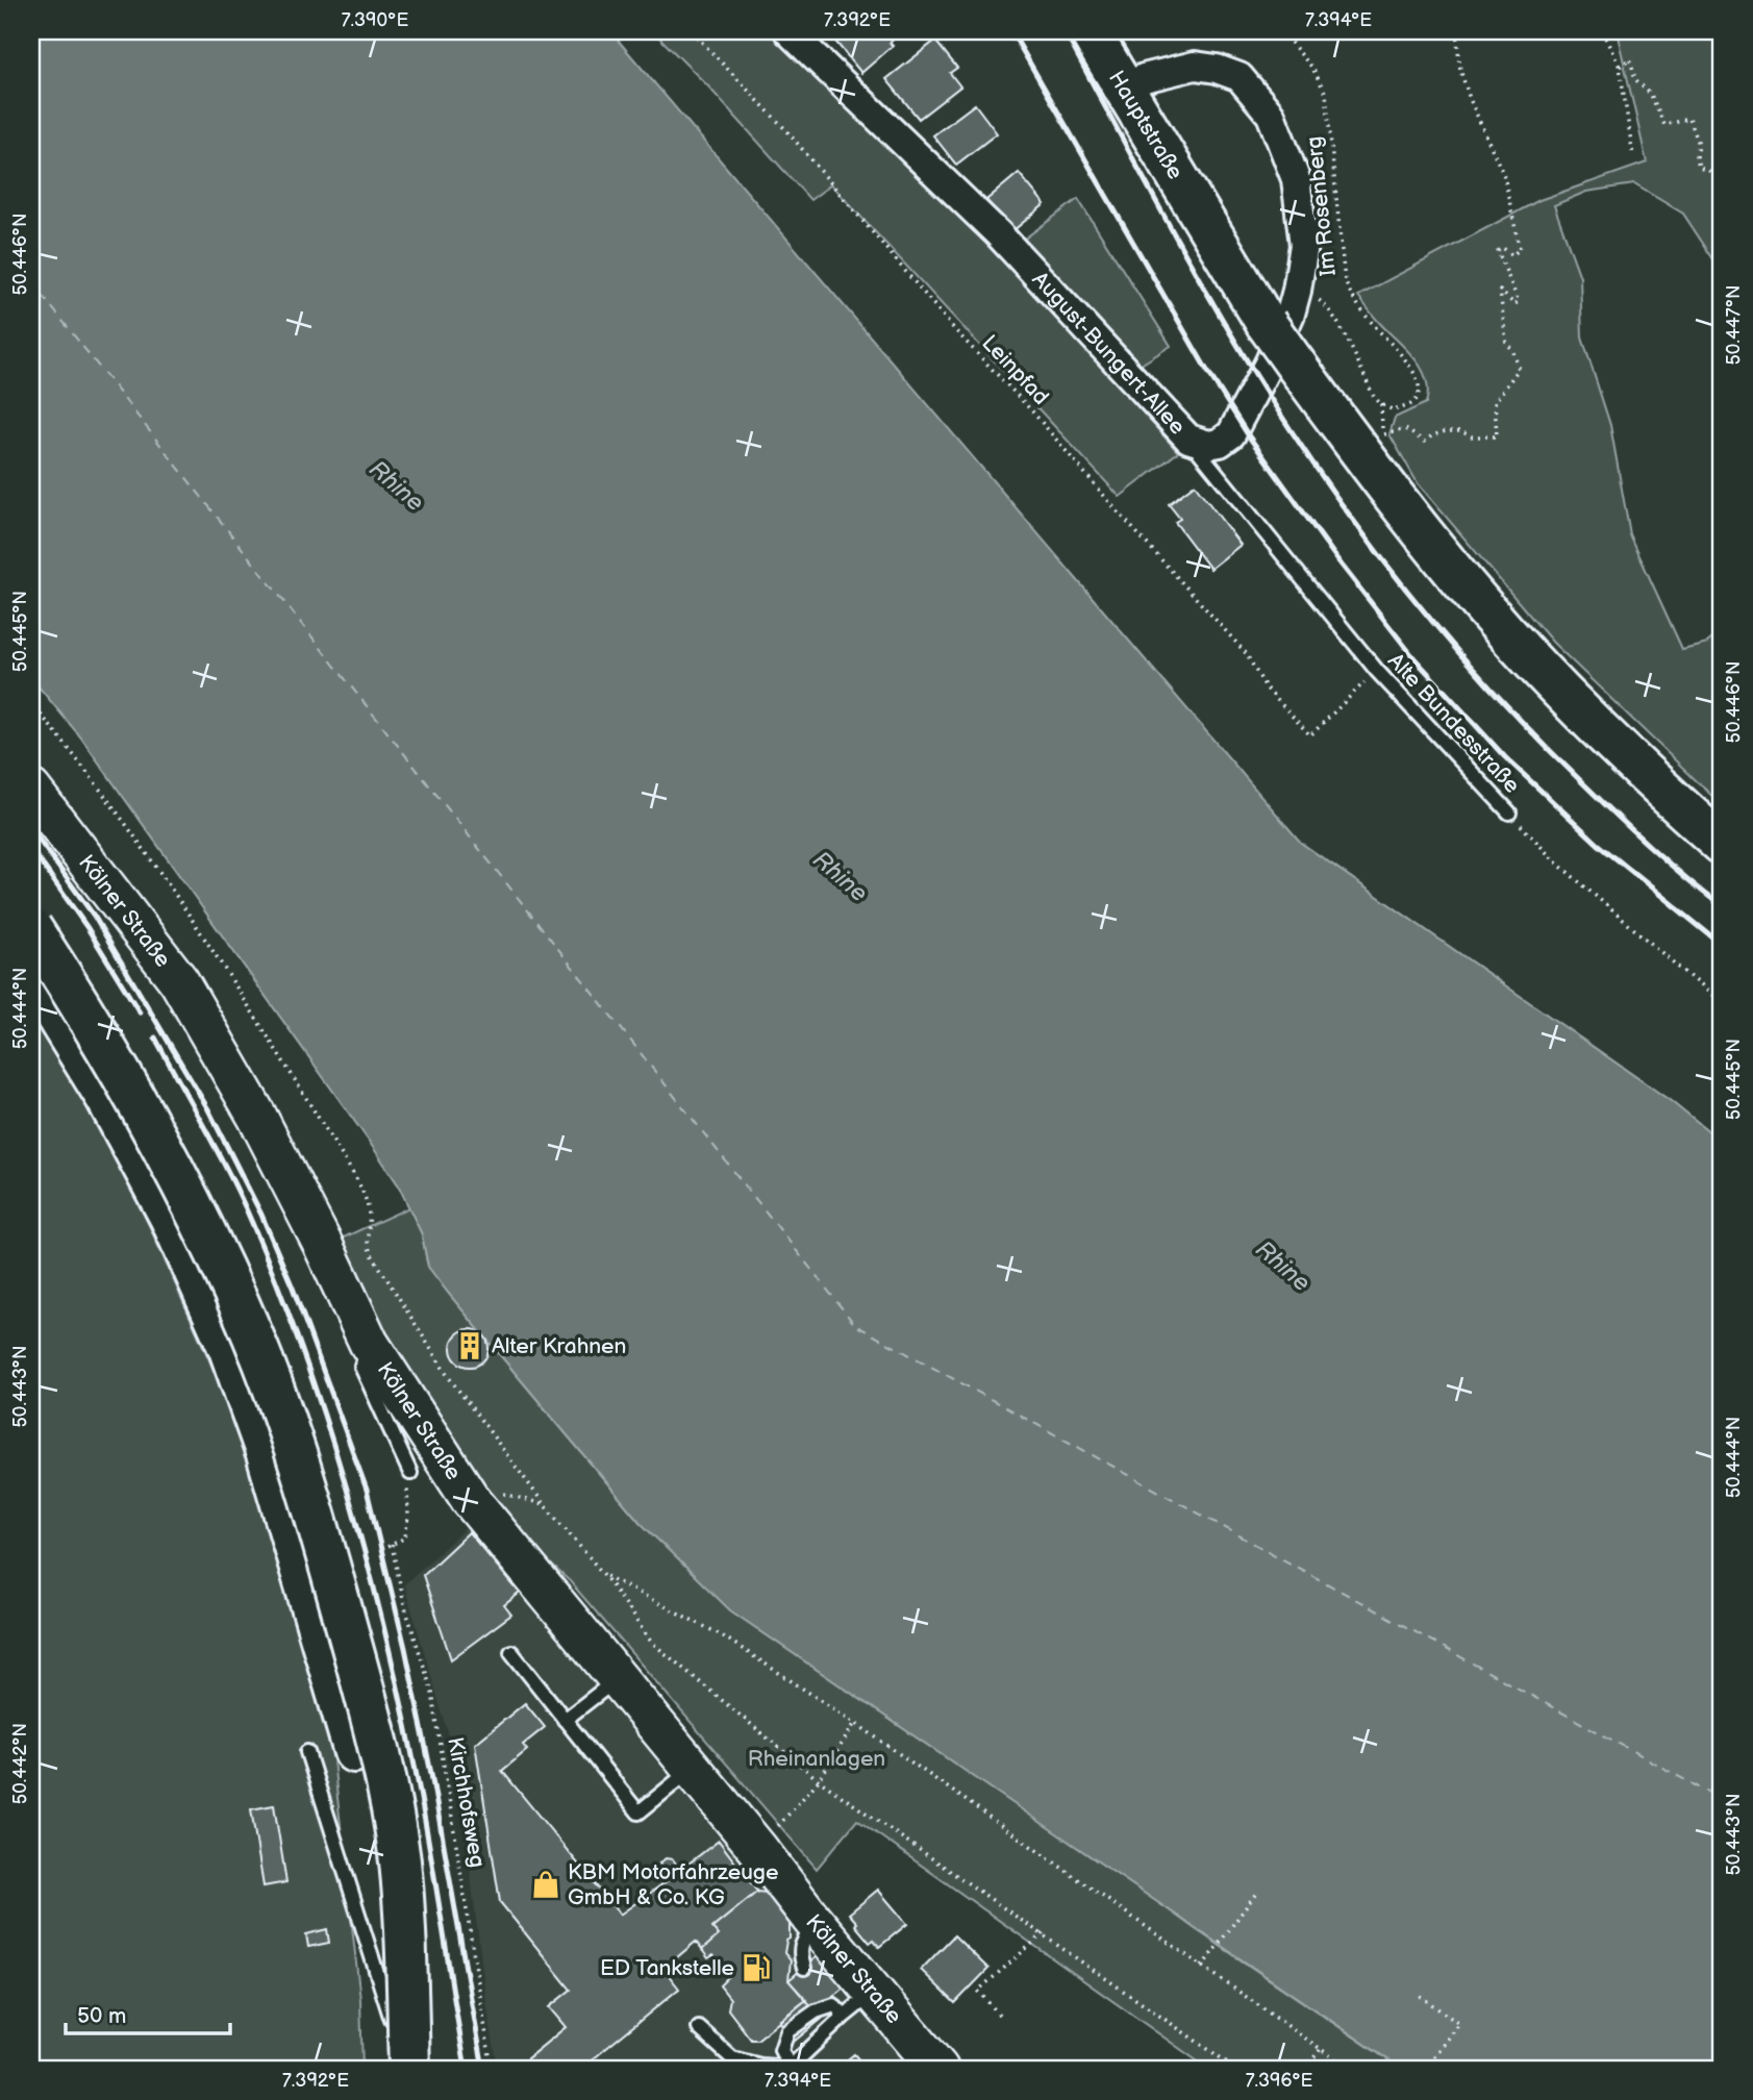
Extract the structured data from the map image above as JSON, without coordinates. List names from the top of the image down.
{
  "streets": {
    "main road": ["Hauptstraße"],
    "street": ["August-Bungert-Allee", "Kölner Straße"],
    "lane": ["Alte Bundesstraße"],
    "path": ["Im Rosenberg", "Leinpfad", "Kirchhofsweg"]
  },
  "crossings": [
    ["Hauptstraße", "August-Bungert-Allee"],
    ["Im Rosenberg", "August-Bungert-Allee"],
    ["August-Bungert-Allee", "Alte Bundesstraße"],
    ["Leinpfad", "Alte Bundesstraße"]
  ],
  "water": ["Rhine"],
  "parks": ["Rheinanlagen"],
  "places": {
    "building": ["Alter Krahnen"],
    "shop": ["KBM Motorfahrzeuge GmbH & Co. KG"],
    "fuel station": ["ED Tankstelle"]
  },
  "scale_bar": "50 m",
  "coordinates": [
    "7.390°E",
    "7.392°E",
    "7.394°E",
    "50.446°N",
    "50.447°N",
    "50.445°N",
    "50.444°N",
    "50.443°N",
    "50.442°N",
    "7.396°E"
  ]
}
